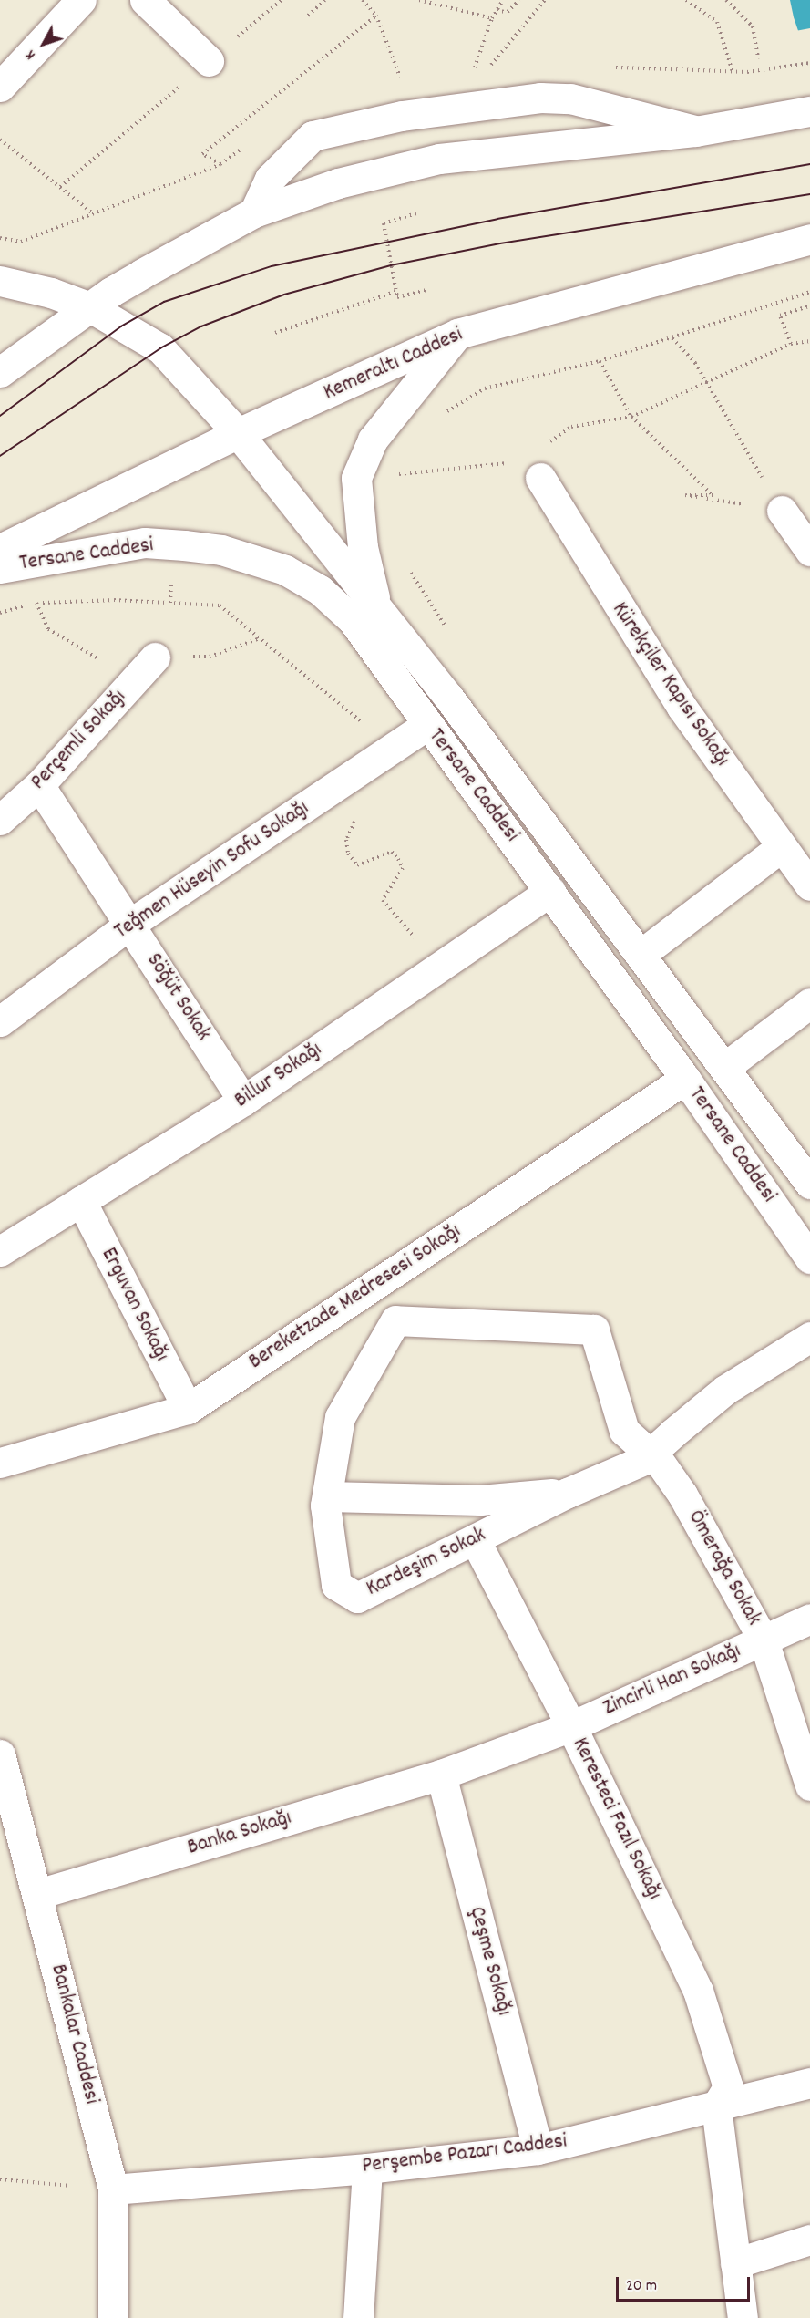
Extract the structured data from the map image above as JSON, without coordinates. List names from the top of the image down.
{
  "streets": {
    "street": [
      "Kemeraltı Caddesi",
      "Tersane Caddesi",
      "Kürekçiler Kapısı Sokağı",
      "Perçemli Sokağı",
      "Teğmen Hüseyin Sofu Sokağı",
      "Söğüt Sokak",
      "Billur Sokağı",
      "Bereketzade Medresesi Sokağı",
      "Erguvan Sokağı",
      "Kardeşim Sokak",
      "Ömerağa Sokak",
      "Zincirli Han Sokağı",
      "Keresteci Fazıl Sokağı",
      "Banka Sokağı",
      "Çeşme Sokağı",
      "Bankalar Caddesi",
      "Perşembe Pazarı Caddesi"
    ]
  },
  "crossings": [
    ["Kemeraltı Caddesi", "Tersane Caddesi"],
    ["Tersane Caddesi", "Teğmen Hüseyin Sofu Sokağı"],
    ["Tersane Caddesi", "Billur Sokağı"],
    ["Tersane Caddesi", "Bereketzade Medresesi Sokağı"],
    ["Perçemli Sokağı", "Söğüt Sokak"],
    ["Teğmen Hüseyin Sofu Sokağı", "Söğüt Sokak"],
    ["Söğüt Sokak", "Billur Sokağı"],
    ["Billur Sokağı", "Erguvan Sokağı"],
    ["Bereketzade Medresesi Sokağı", "Erguvan Sokağı"],
    ["Kardeşim Sokak", "Ömerağa Sokak"],
    ["Kardeşim Sokak", "Keresteci Fazıl Sokağı"],
    ["Ömerağa Sokak", "Zincirli Han Sokağı"],
    ["Zincirli Han Sokağı", "Keresteci Fazıl Sokağı"],
    ["Zincirli Han Sokağı", "Banka Sokağı"],
    ["Zincirli Han Sokağı", "Çeşme Sokağı"],
    ["Keresteci Fazıl Sokağı", "Perşembe Pazarı Caddesi"],
    ["Banka Sokağı", "Çeşme Sokağı"],
    ["Banka Sokağı", "Bankalar Caddesi"],
    ["Çeşme Sokağı", "Perşembe Pazarı Caddesi"],
    ["Bankalar Caddesi", "Perşembe Pazarı Caddesi"]
  ],
  "scale_bar": "20 m",
  "north": "bottom left"
}
